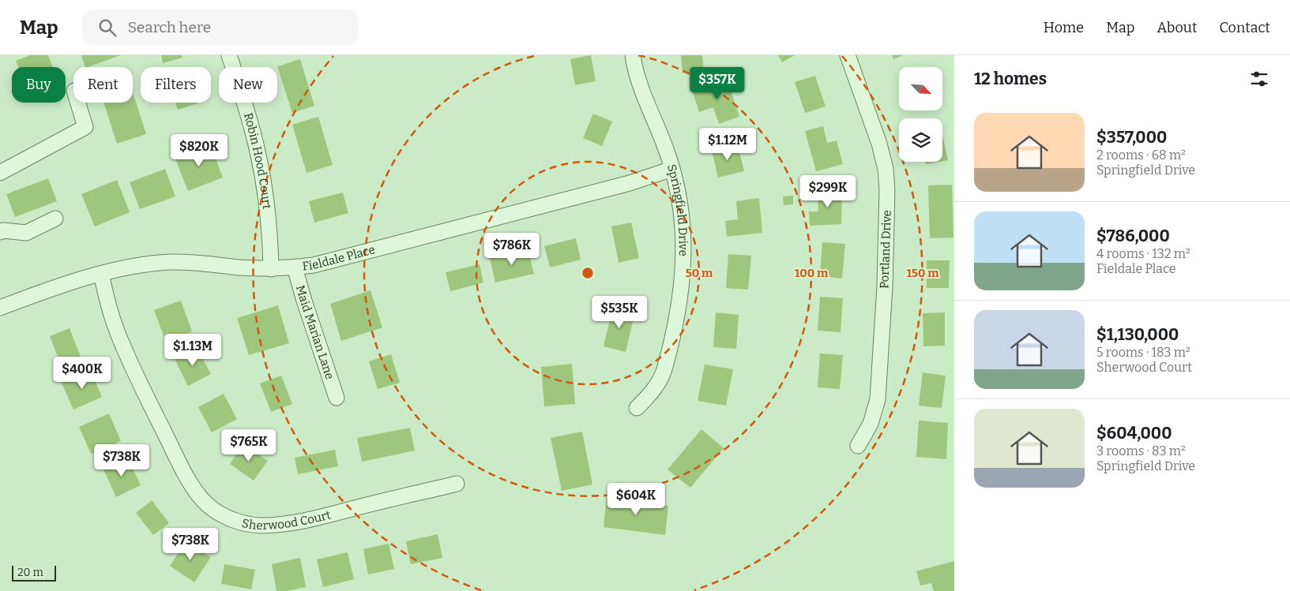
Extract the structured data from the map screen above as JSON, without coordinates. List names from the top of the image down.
{
  "streets": {
    "street": [
      "Robin Hood Court",
      "Springfield Drive",
      "Portland Drive",
      "Fieldale Place",
      "Maid Marian Lane",
      "Sherwood Court"
    ]
  },
  "crossings": [
    ["Robin Hood Court", "Fieldale Place"],
    ["Springfield Drive", "Fieldale Place"],
    ["Fieldale Place", "Maid Marian Lane"],
    ["Fieldale Place", "Sherwood Court"]
  ],
  "scale_bar": "20 m",
  "north": "bottom right",
  "page": {
    "header": "Map",
    "search": "Search here",
    "nav": [
      "Home",
      "Map",
      "About",
      "Contact"
    ],
    "heading": "12 homes",
    "price": [
      "$357K",
      "$1.12M",
      "$820K",
      "$299K",
      "$786K",
      "$535K",
      "$1.13M",
      "$400K",
      "$765K",
      "$738K",
      "$604K",
      "$738K"
    ],
    "chip": [
      "Buy",
      "Rent",
      "Filters",
      "New"
    ],
    "list": [
      {
        "name": "$357,000",
        "note": "2 rooms · 68 m² · Springfield Drive"
      },
      {
        "name": "$786,000",
        "note": "4 rooms · 132 m² · Fieldale Place"
      },
      {
        "name": "$1,130,000",
        "note": "5 rooms · 183 m² · Sherwood Court"
      },
      {
        "name": "$604,000",
        "note": "3 rooms · 83 m² · Springfield Drive"
      }
    ],
    "scale": "20 m"
  },
  "rings": ["50 m", "100 m", "150 m"]
}
